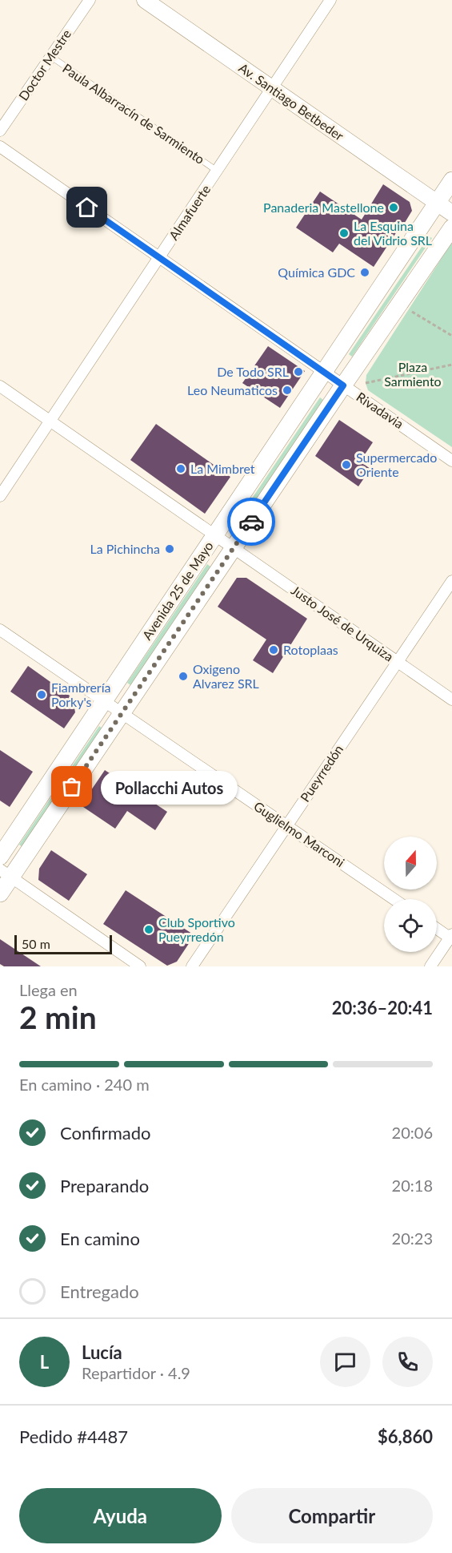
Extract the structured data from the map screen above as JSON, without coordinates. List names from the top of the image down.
{
  "streets": {
    "main road": ["Av. Santiago Betbeder", "Avenida 25 de Mayo"],
    "street": [
      "Doctor Mestre",
      "Almafuerte",
      "Rivadavia",
      "Justo José de Urquiza",
      "Pueyrredón",
      "Guglielmo Marconi"
    ],
    "lane": ["Paula Albarracín de Sarmiento"]
  },
  "crossings": [
    ["Doctor Mestre", "Paula Albarracín de Sarmiento"],
    ["Av. Santiago Betbeder", "Almafuerte"],
    ["Av. Santiago Betbeder", "Avenida 25 de Mayo"],
    ["Paula Albarracín de Sarmiento", "Almafuerte"],
    ["Almafuerte", "Rivadavia"],
    ["Rivadavia", "Avenida 25 de Mayo"],
    ["Avenida 25 de Mayo", "Justo José de Urquiza"],
    ["Avenida 25 de Mayo", "Guglielmo Marconi"],
    ["Justo José de Urquiza", "Pueyrredón"],
    ["Pueyrredón", "Guglielmo Marconi"]
  ],
  "parks": ["Plaza Sarmiento"],
  "places": [
    "Panaderia Mastellone",
    "La Esquina del Vidrio SRL",
    "Química GDC",
    "De Todo SRL",
    "Leo Neumaticos",
    "Supermercado Oriente",
    "La Mimbret",
    "La Pichincha",
    "Rotoplaas",
    "Oxigeno Alvarez SRL",
    "Fiambrería Porky's",
    "Pollacchi Autos",
    "Club Sportivo Pueyrredón"
  ],
  "scale_bar": "50 m",
  "north": "top",
  "page": {
    "bubble": "Pollacchi Autos",
    "scale": "50 m",
    "heading": ["2 min", "Llega en", "20:36–20:41"],
    "panel": [
      "Lucía",
      "Repartidor · 4.9",
      "Pedido #4487",
      "$6,860"
    ],
    "bar": "En camino · 240 m",
    "list": [
      ["Confirmado", "20:06"],
      ["Preparando", "20:18"],
      ["En camino", "20:23"],
      "Entregado"
    ],
    "round": "L",
    "buttons": ["Ayuda", "Compartir"]
  }
}
